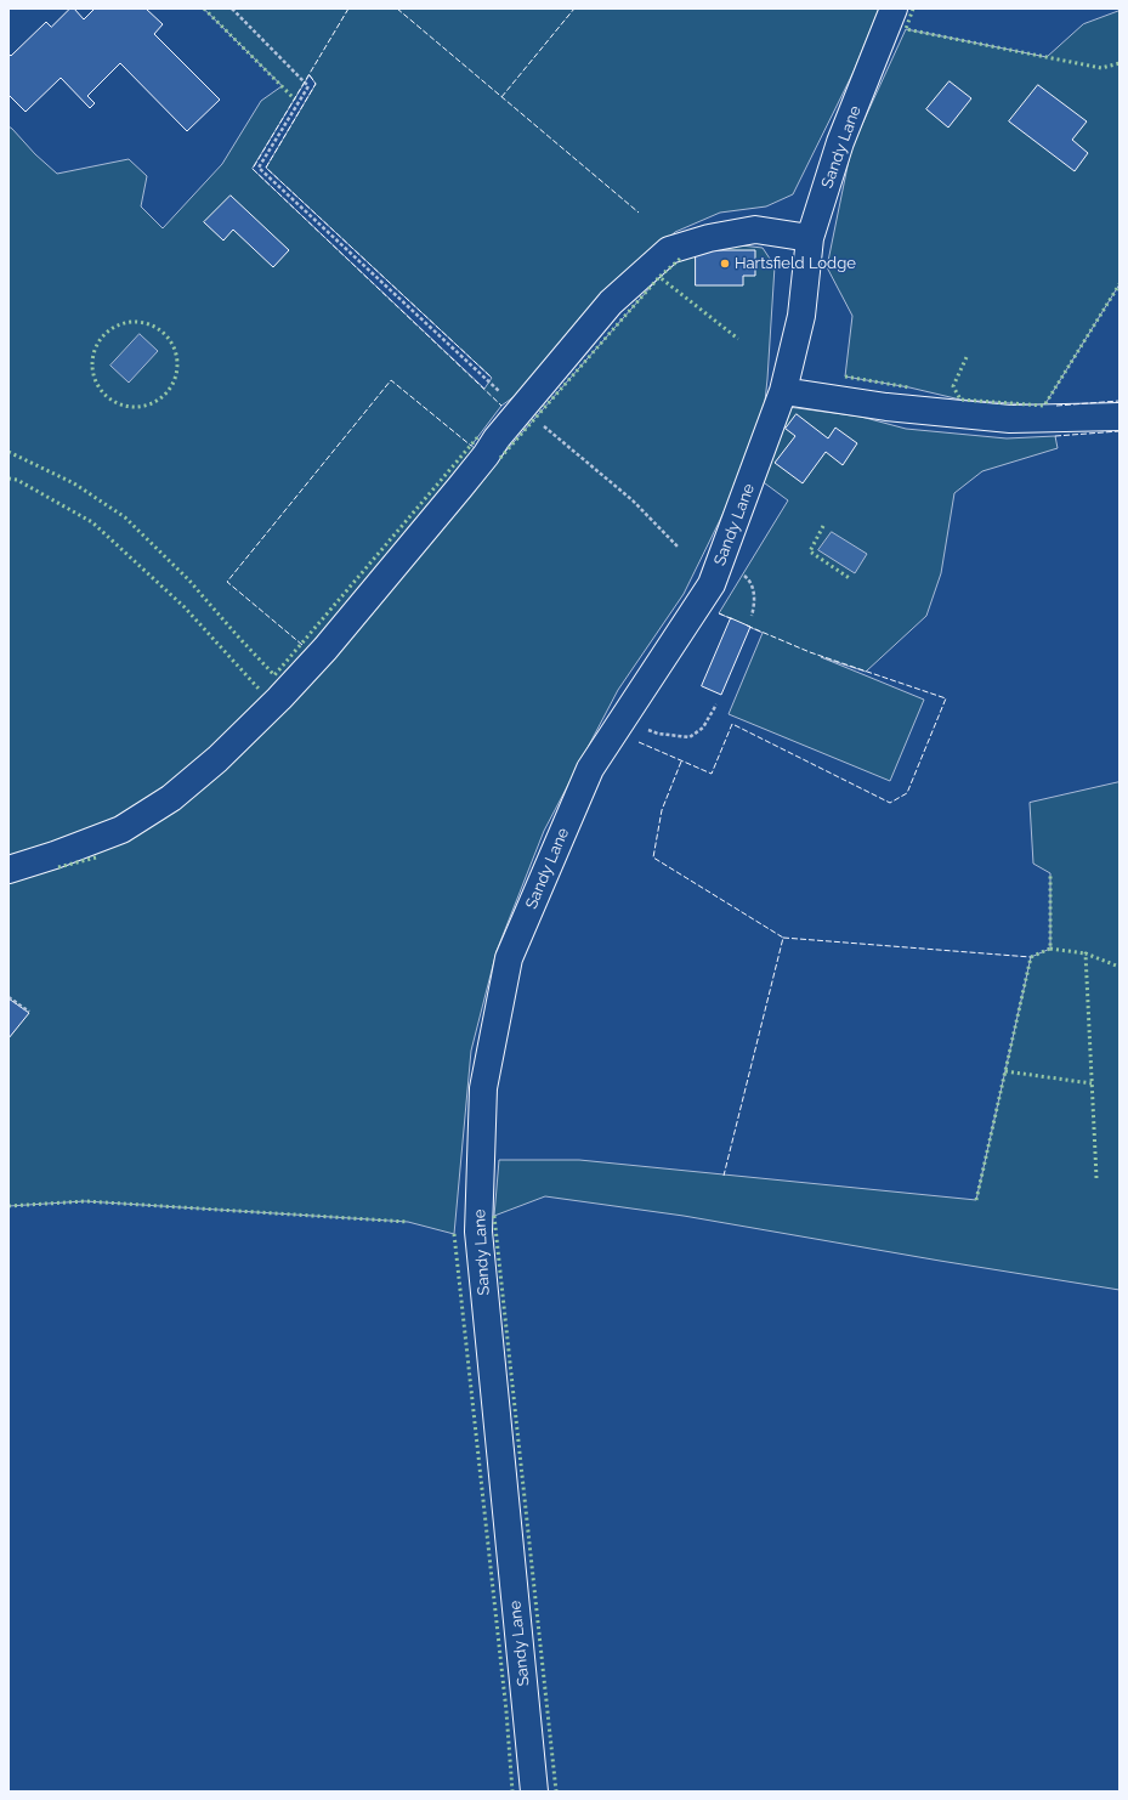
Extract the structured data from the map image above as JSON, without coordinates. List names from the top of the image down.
{
  "streets": {
    "street": ["Sandy Lane"]
  },
  "places": ["Hartsfield Lodge"]
}
